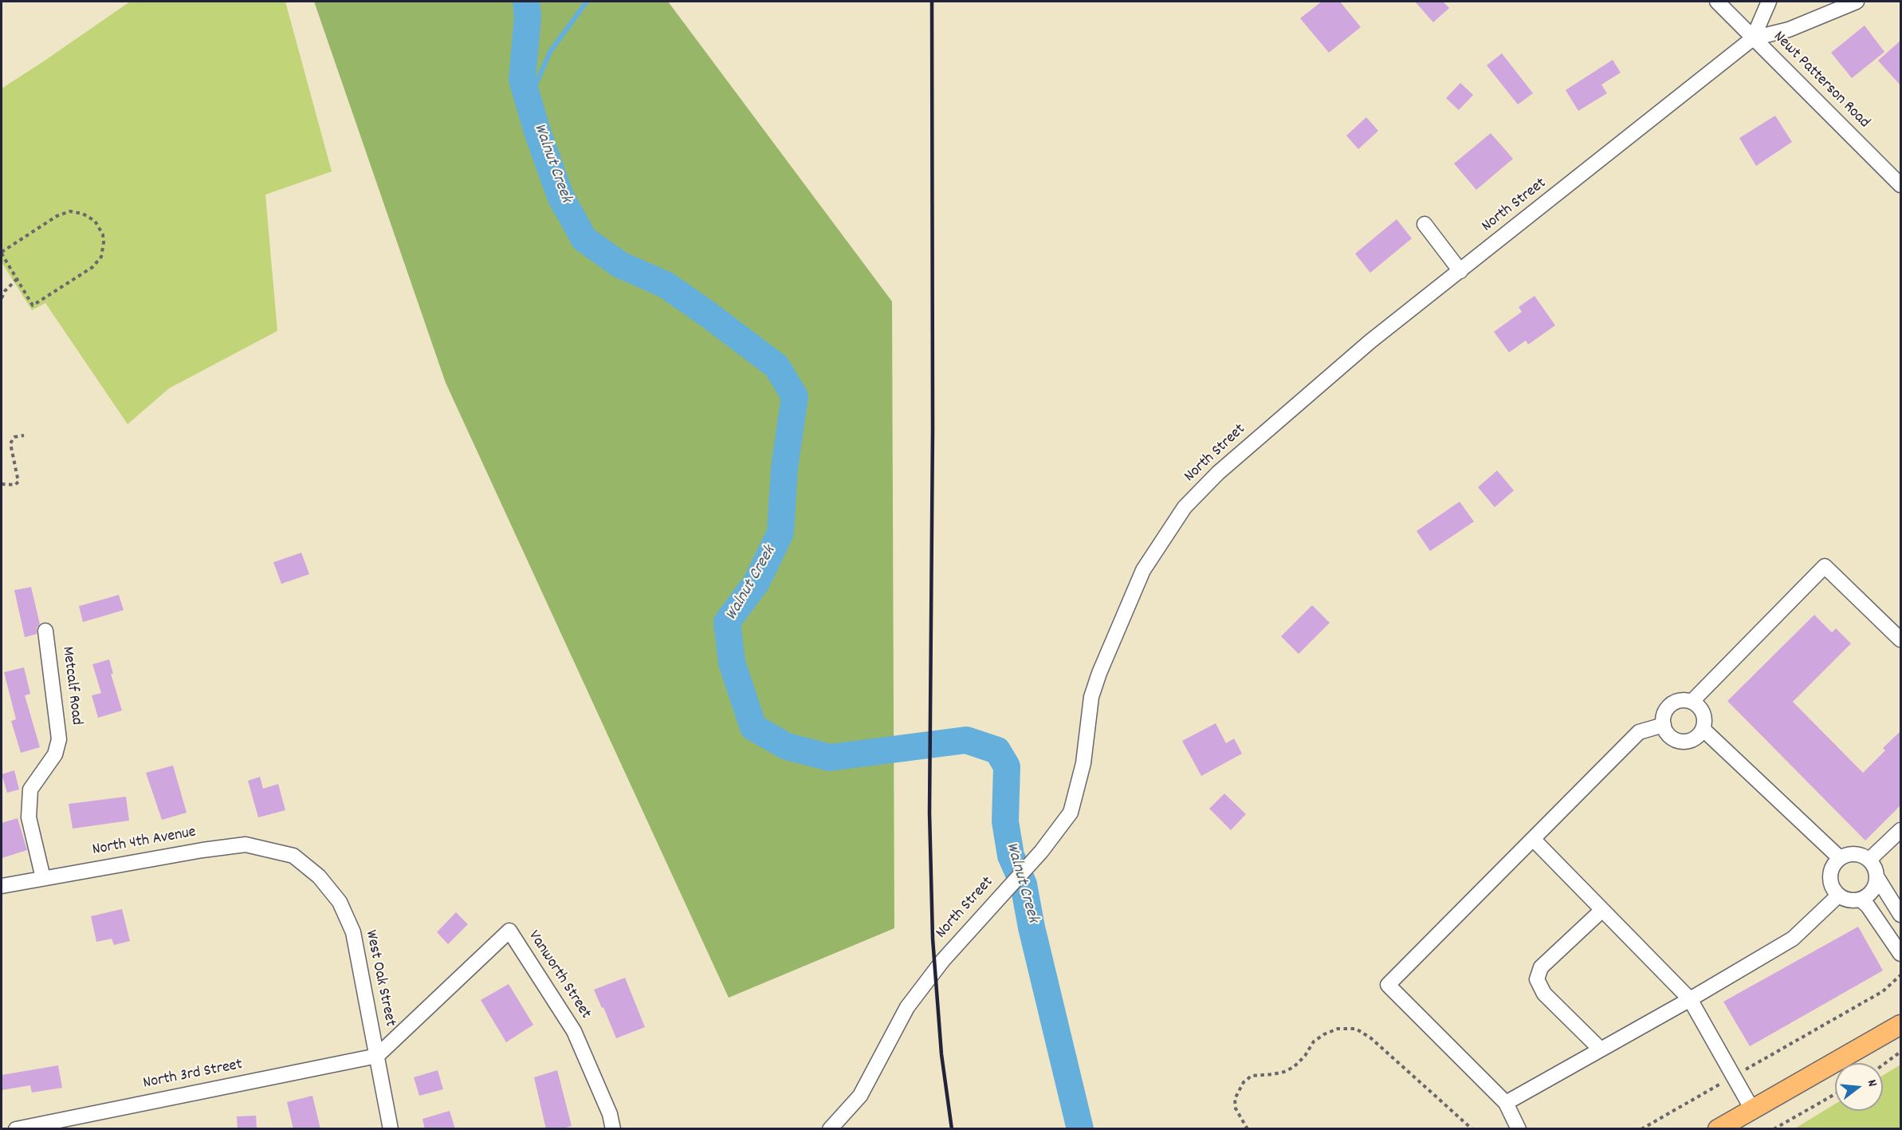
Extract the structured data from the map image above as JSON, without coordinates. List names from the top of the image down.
{
  "streets": {
    "street": [
      "Newt Patterson Road",
      "North Street",
      "Metcalf Road",
      "North 4th Avenue",
      "Vanworth Street",
      "West Oak Street",
      "North 3rd Street"
    ]
  },
  "crossings": [
    ["Newt Patterson Road", "North Street"],
    ["Metcalf Road", "North 4th Avenue"],
    ["North 4th Avenue", "West Oak Street"],
    ["Vanworth Street", "West Oak Street"],
    ["Vanworth Street", "North 3rd Street"],
    ["West Oak Street", "North 3rd Street"]
  ],
  "water": ["Walnut Creek"],
  "north": "right"
}
